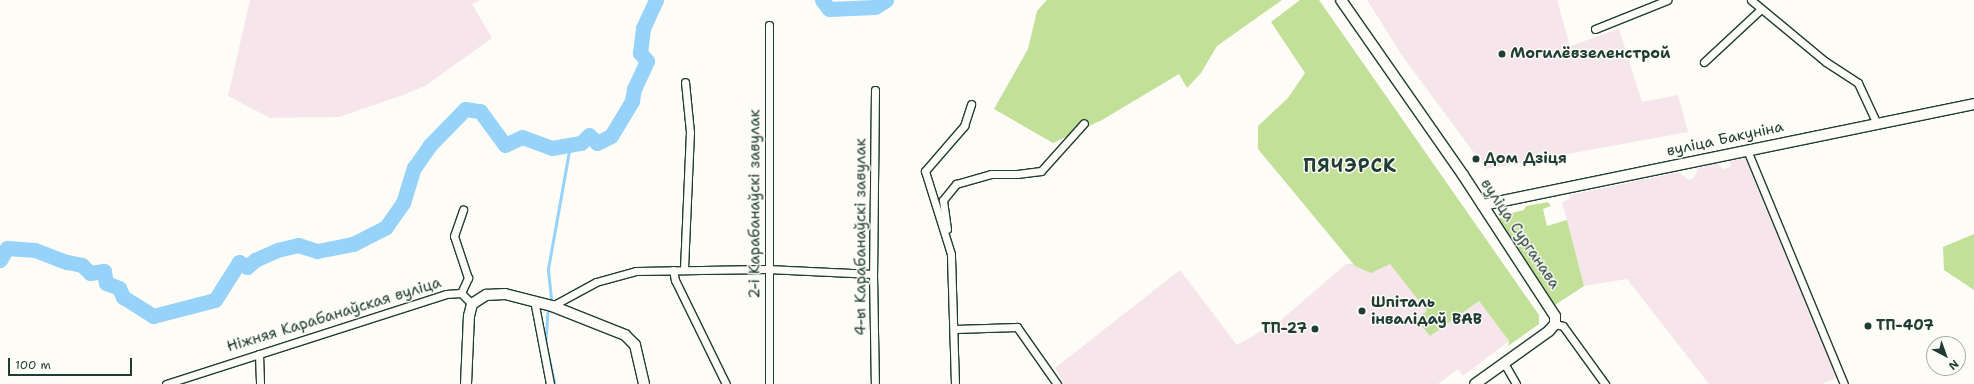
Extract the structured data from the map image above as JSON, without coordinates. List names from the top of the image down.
{
  "streets": {
    "main road": ["вуліца Бакуніна", "вуліца Сурганава"],
    "street": ["2-і Карабанаўскі завулак", "4-ы Карабанаўскі завулак", "Ніжняя Карабанаўская вуліца"]
  },
  "crossings": [
    ["вуліца Бакуніна", "вуліца Сурганава"]
  ],
  "districts": ["ПЯЧЭРСК"],
  "places": [
    "Могилёвзеленстрой",
    "Дом Дзіця",
    "Шпіталь інвалідаў ВАВ",
    "ТП-407",
    "ТП-27"
  ],
  "scale_bar": "100 m",
  "north": "bottom right"
}
